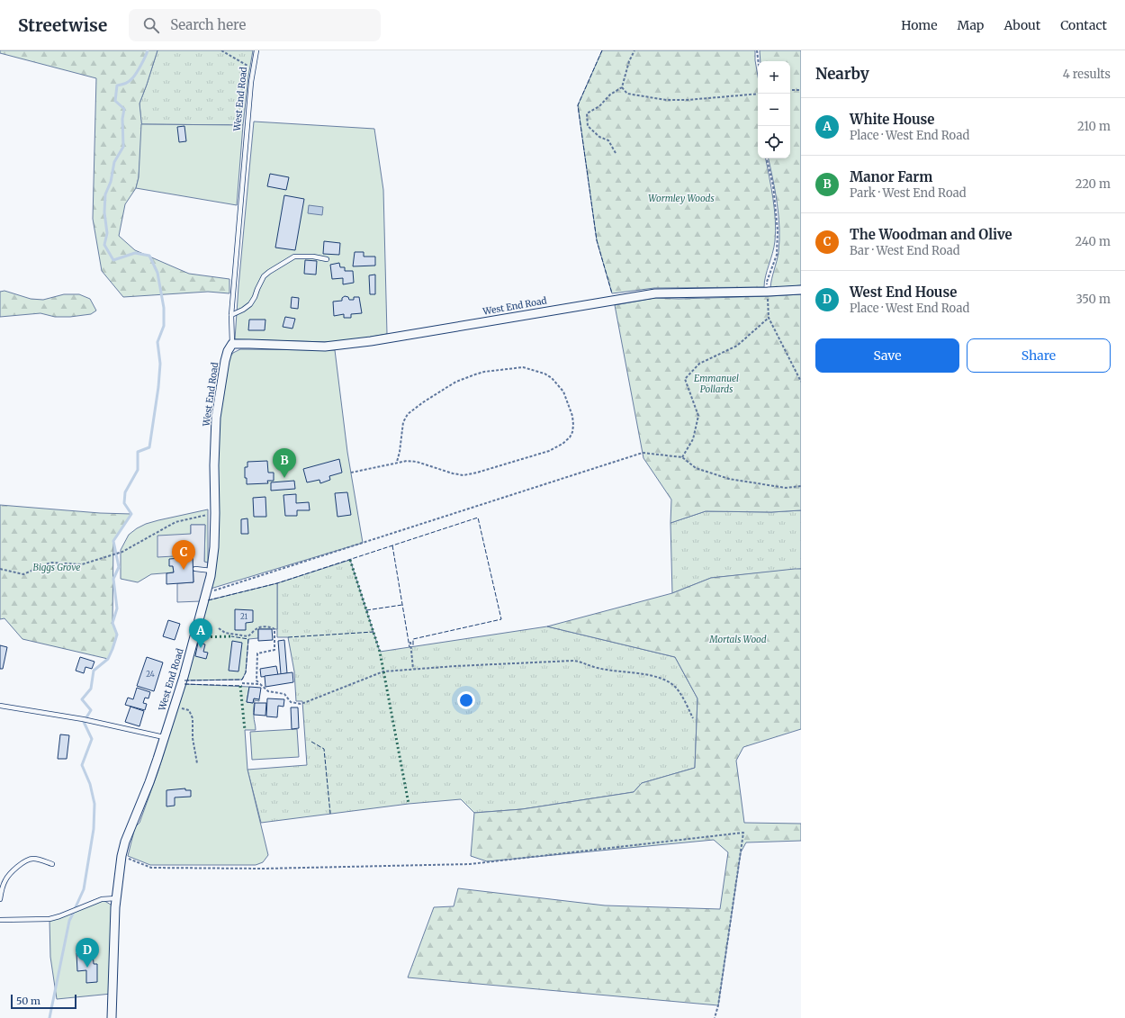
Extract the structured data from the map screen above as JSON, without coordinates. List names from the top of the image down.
{
  "streets": {
    "street": ["West End Road"]
  },
  "parks": [
    "Wormley Woods",
    "Emmanuel Pollards",
    "Biggs Grove",
    "Mortals Wood"
  ],
  "house_numbers": ["21", "24"],
  "scale_bar": "50 m",
  "page": {
    "header": "Streetwise",
    "search": "Search here",
    "nav": [
      "Home",
      "Map",
      "About",
      "Contact"
    ],
    "heading": ["Nearby", "4 results"],
    "map_buttons": ["+", "−"],
    "list": [
      {
        "mark": "A",
        "name": "White House",
        "note": "Place · West End Road",
        "value": "210 m"
      },
      {
        "mark": "B",
        "name": "Manor Farm",
        "note": "Park · West End Road",
        "value": "220 m"
      },
      {
        "mark": "C",
        "name": "The Woodman and Olive",
        "note": "Bar · West End Road",
        "value": "240 m"
      },
      {
        "mark": "D",
        "name": "West End House",
        "note": "Place · West End Road",
        "value": "350 m"
      }
    ],
    "buttons": ["Save", "Share"],
    "pins": [
      "B",
      "C",
      "A",
      "D"
    ],
    "scale": "50 m"
  }
}
